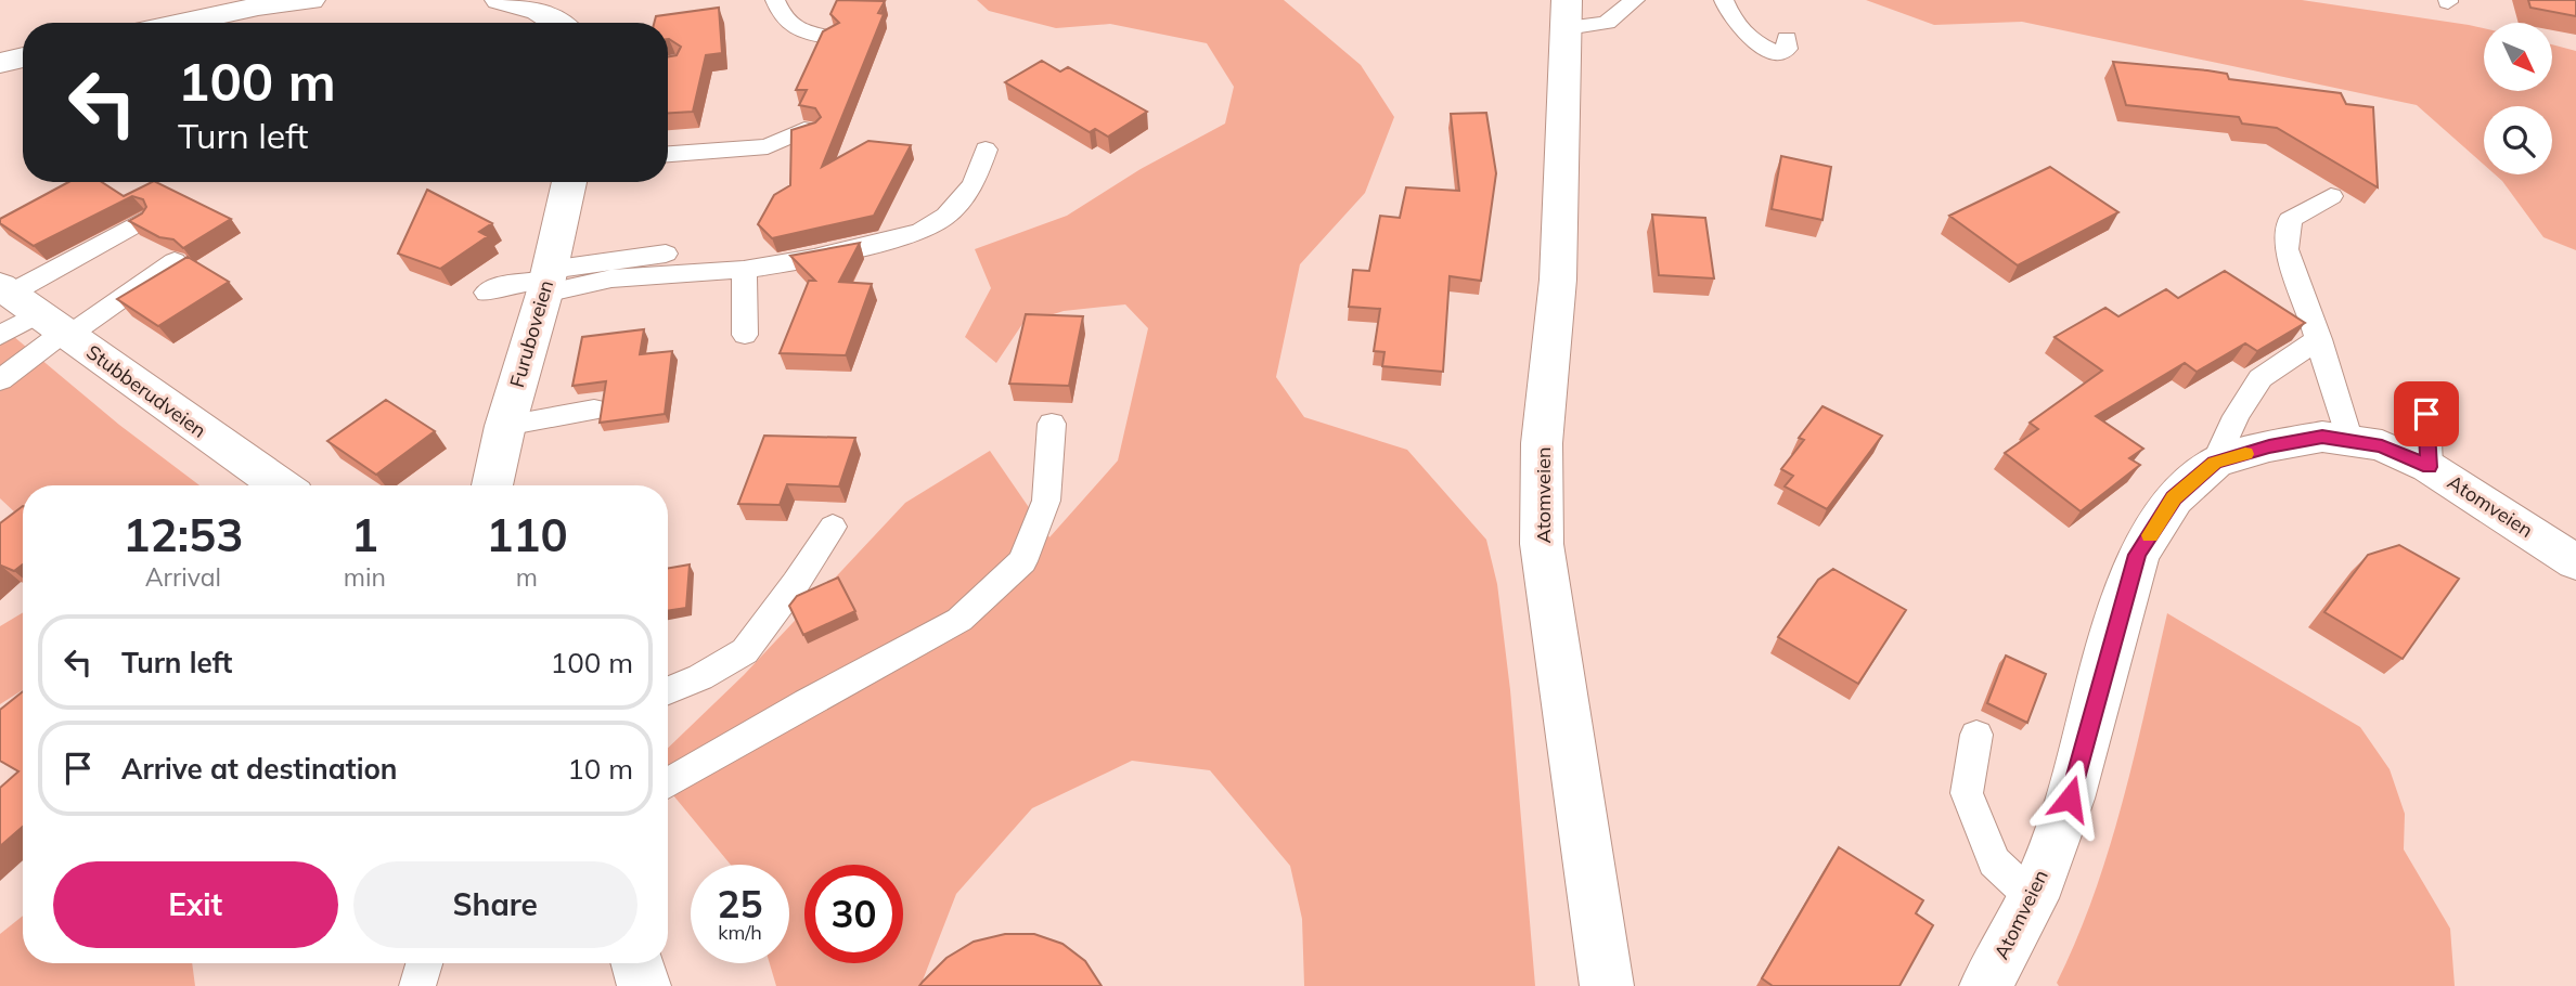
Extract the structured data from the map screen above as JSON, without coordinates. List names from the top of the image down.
{
  "streets": {
    "street": ["Furuboveien", "Stubberudveien", "Atomveien"]
  },
  "north": "bottom right",
  "page": {
    "turn": ["100 m", "Turn left"],
    "eta": [
      "12:53",
      "Arrival",
      "1",
      "min",
      "110",
      "m"
    ],
    "list": [
      {
        "name": "Turn left",
        "value": "100 m"
      },
      {
        "name": "Arrive at destination",
        "value": "10 m"
      }
    ],
    "buttons": ["Exit", "Share"],
    "speed": "25 km/h",
    "limit": "30"
  }
}
